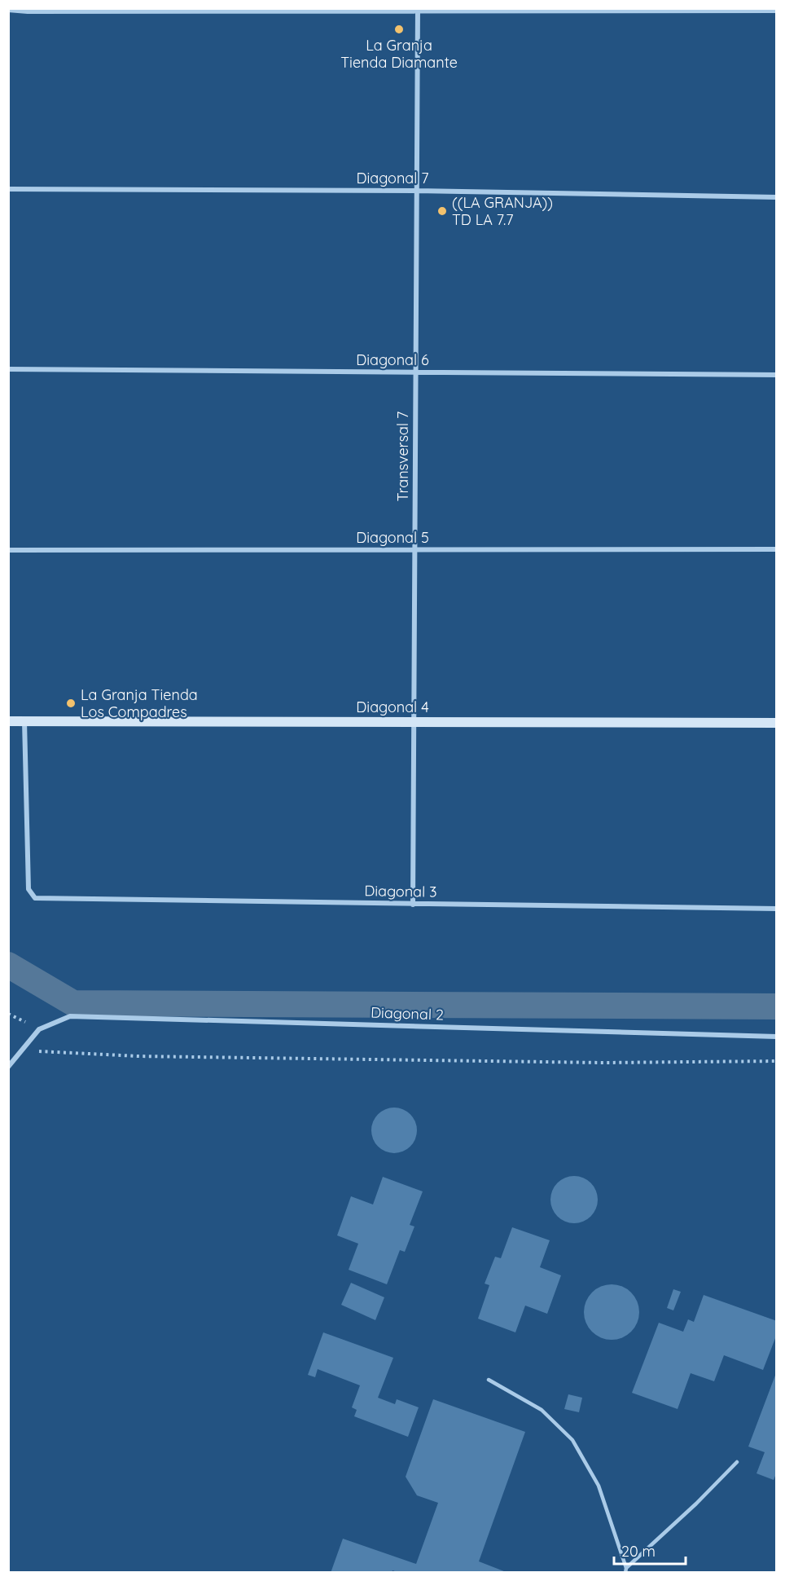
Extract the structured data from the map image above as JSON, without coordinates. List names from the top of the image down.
{
  "streets": {
    "street": [
      "Diagonal 7",
      "Diagonal 6",
      "Transversal 7",
      "Diagonal 5",
      "Diagonal 4",
      "Diagonal 3",
      "Diagonal 2"
    ]
  },
  "crossings": [
    ["Diagonal 7", "Transversal 7"],
    ["Diagonal 6", "Transversal 7"],
    ["Transversal 7", "Diagonal 5"],
    ["Transversal 7", "Diagonal 4"],
    ["Transversal 7", "Diagonal 3"],
    ["Diagonal 4", "Diagonal 3"]
  ],
  "places": ["La Granja Tienda Diamante", "((LA GRANJA)) TD LA 7.7", "La Granja Tienda Los Compadres"],
  "scale_bar": "20 m"
}
